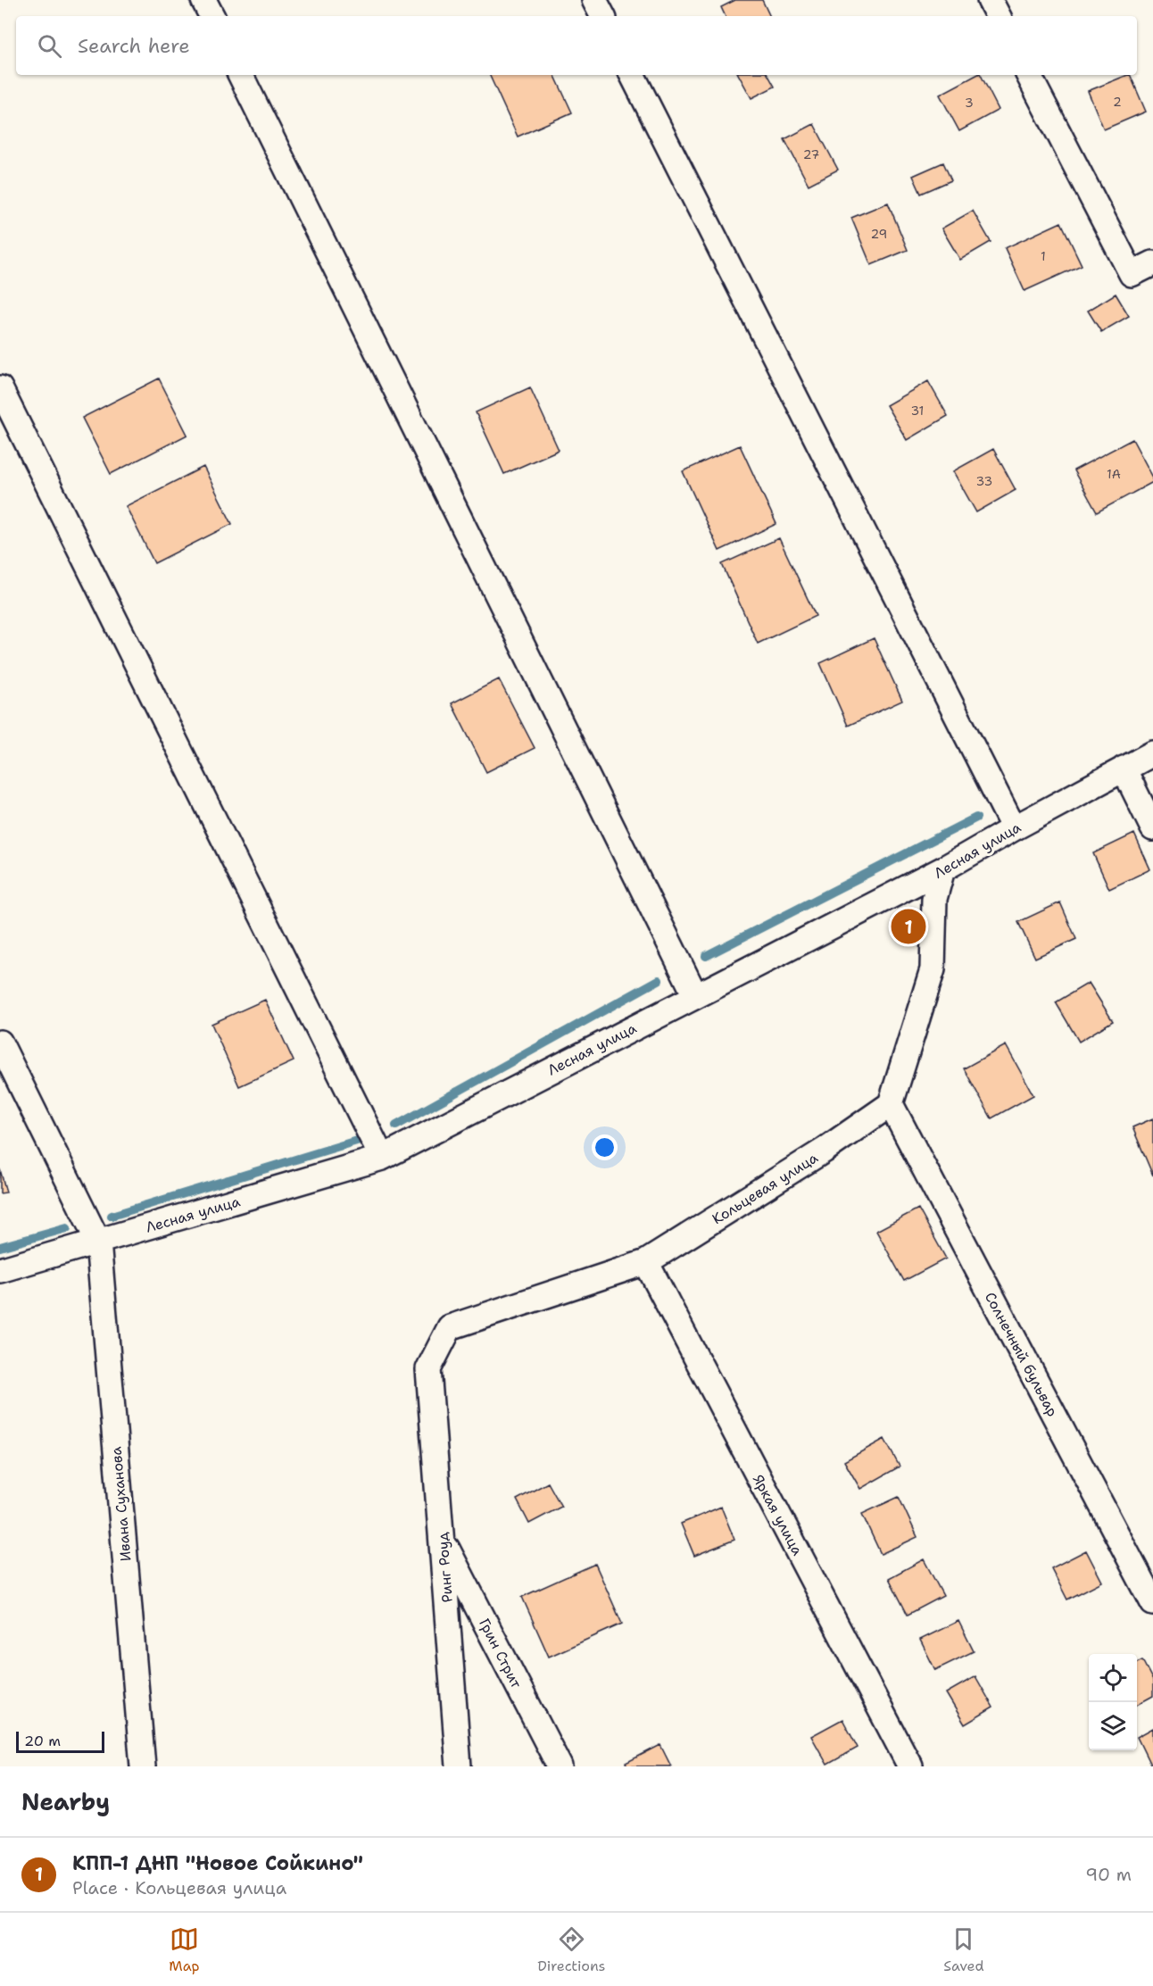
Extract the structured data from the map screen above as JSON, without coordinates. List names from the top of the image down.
{
  "streets": {
    "street": [
      "Лесная улица",
      "Кольцевая улица",
      "Солнечный бульвар",
      "Ивана Суханова",
      "Яркая улица",
      "Ринг Роуд",
      "Грин Стрит"
    ]
  },
  "crossings": [
    ["Лесная улица", "Ивана Суханова"],
    ["Кольцевая улица", "Солнечный бульвар"],
    ["Кольцевая улица", "Яркая улица"],
    ["Кольцевая улица", "Ринг Роуд"],
    ["Ринг Роуд", "Грин Стрит"]
  ],
  "house_numbers": [
    "2",
    "3",
    "27",
    "29",
    "1",
    "31",
    "1А",
    "33"
  ],
  "scale_bar": "20 m",
  "page": {
    "search": "Search here",
    "pins": "1",
    "scale": "20 m",
    "heading": "Nearby",
    "list": [
      {
        "mark": "1",
        "name": "КПП-1 ДНП \"Новое Сойкино\"",
        "note": "Place · Кольцевая улица",
        "value": "90 m"
      }
    ],
    "nav": ["Map", "Directions", "Saved"]
  }
}
